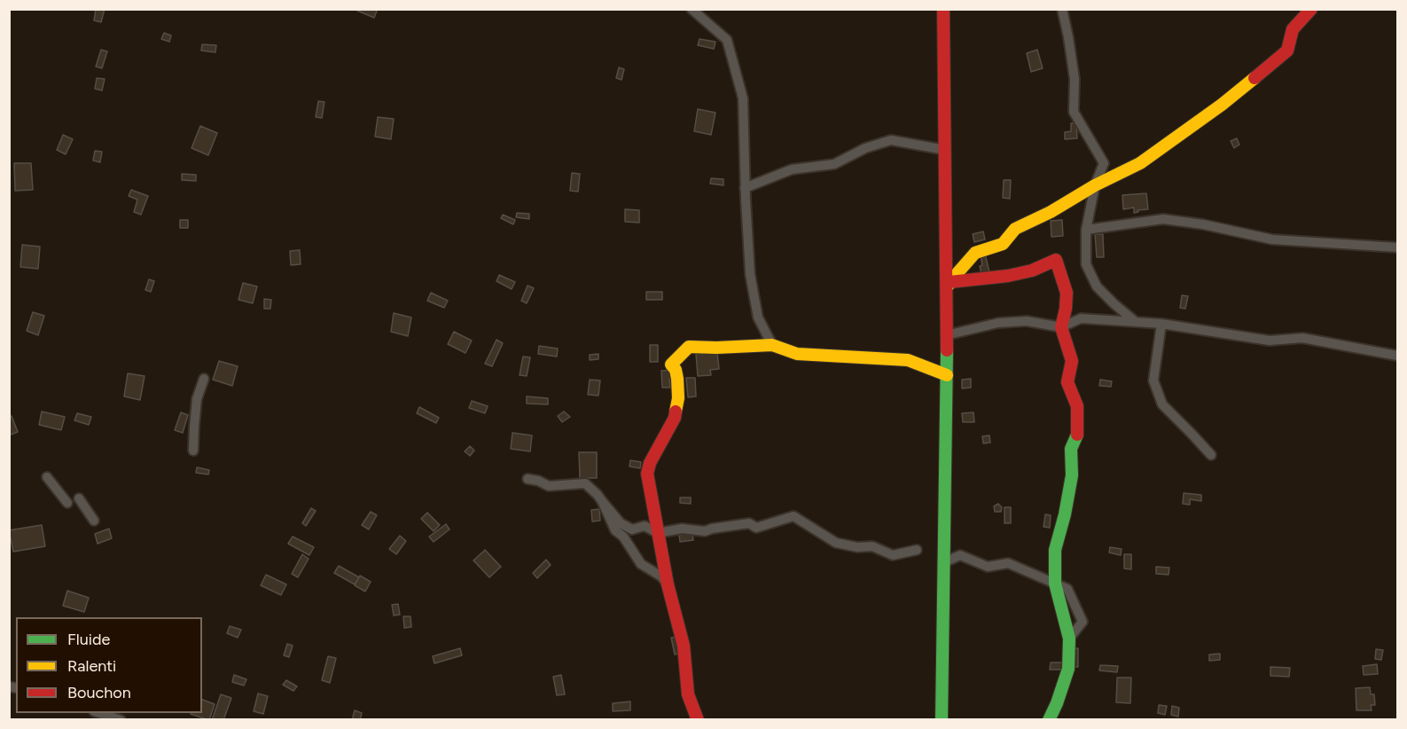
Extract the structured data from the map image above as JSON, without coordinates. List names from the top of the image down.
{
  "legend": ["Fluide", "Ralenti", "Bouchon"]
}
